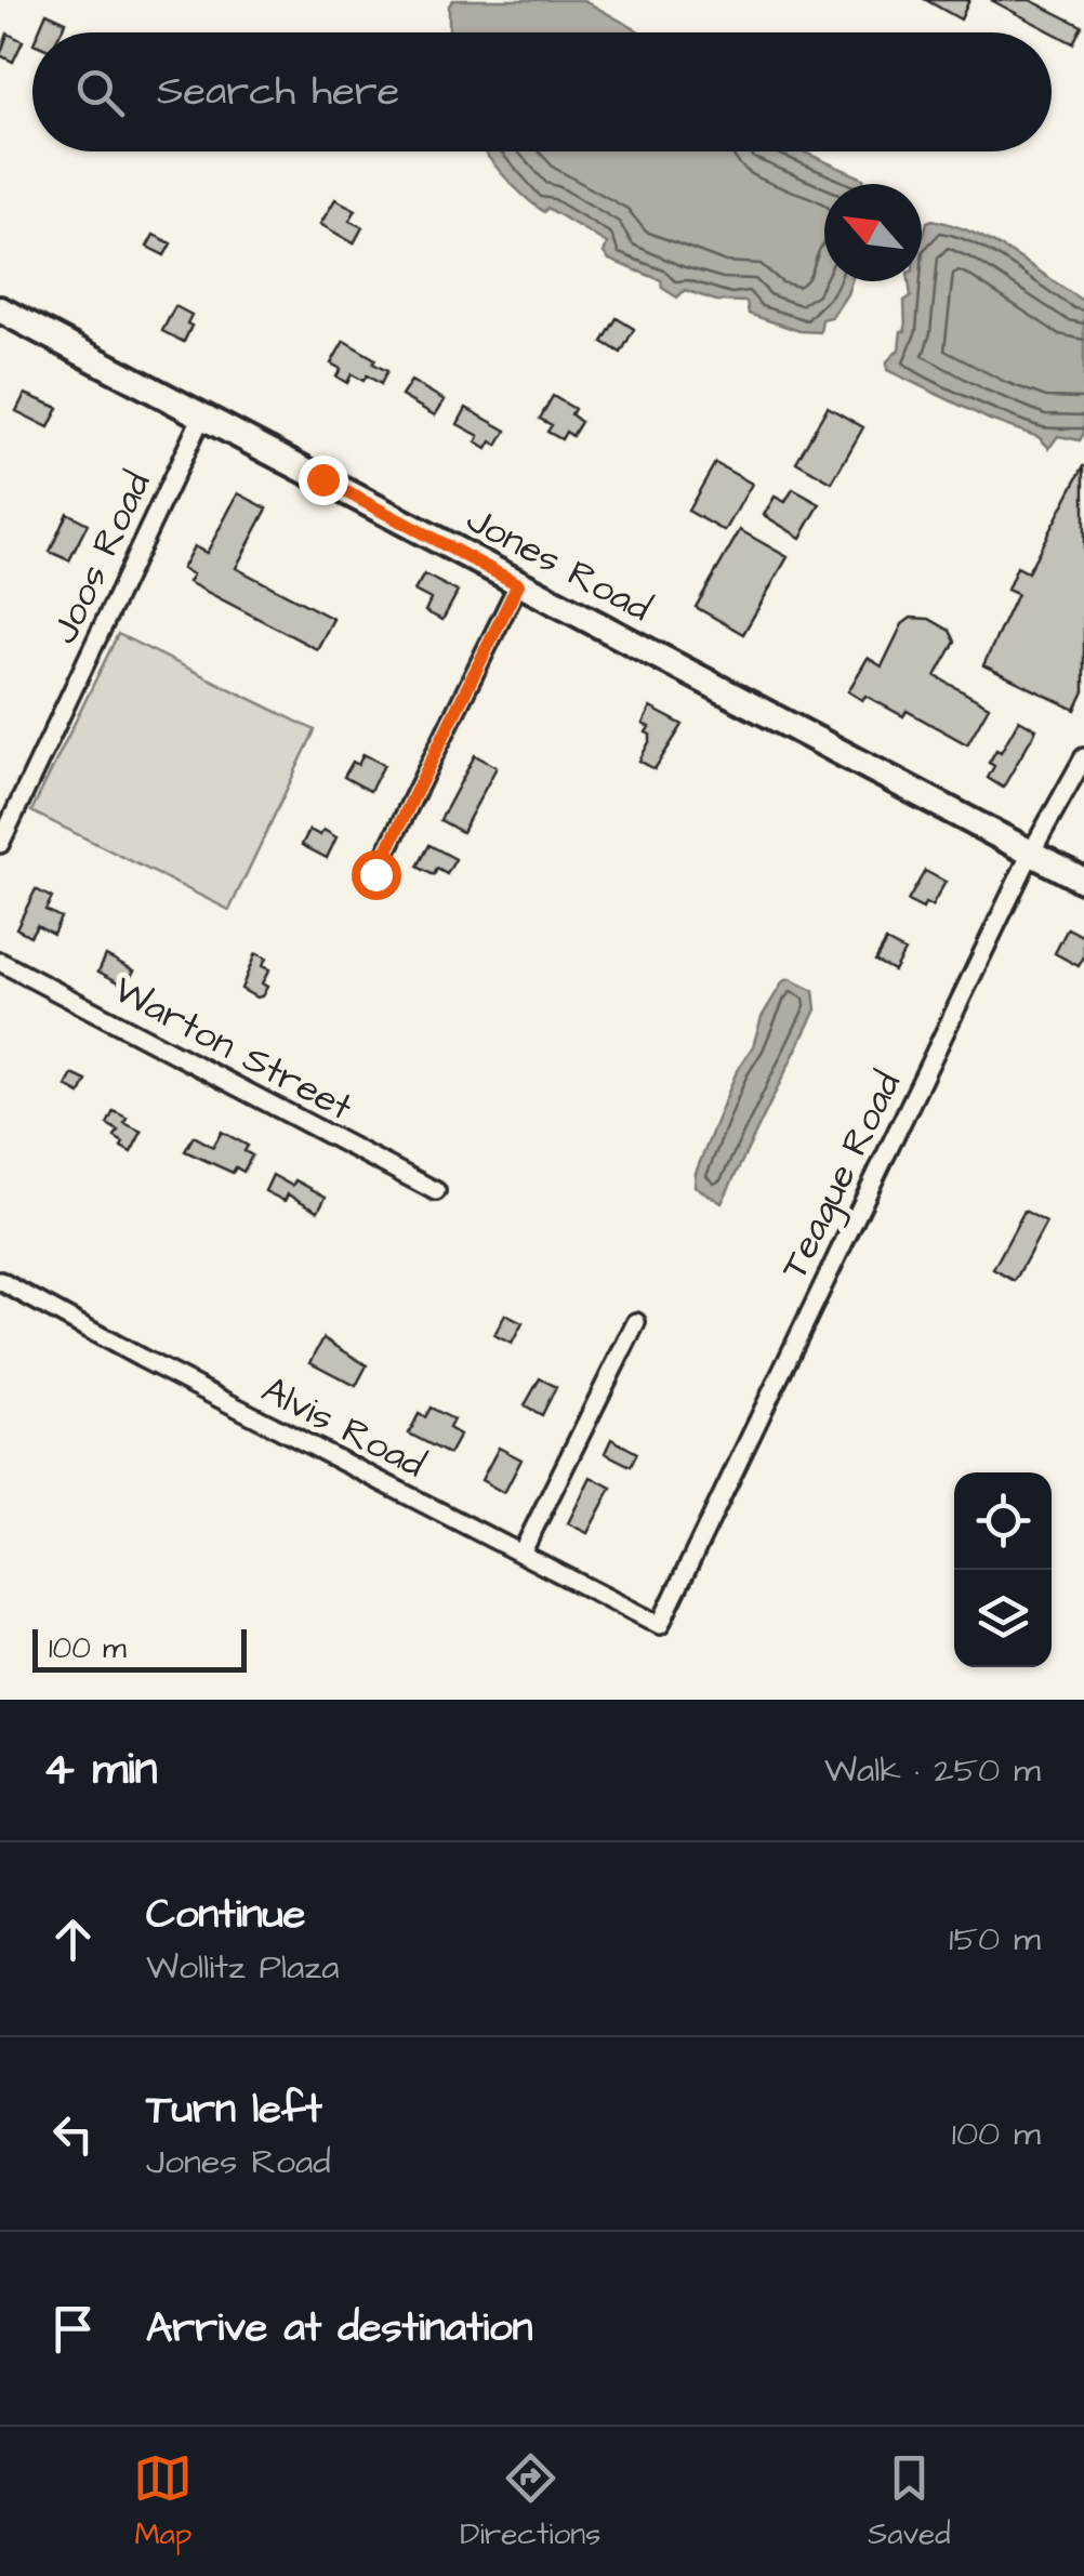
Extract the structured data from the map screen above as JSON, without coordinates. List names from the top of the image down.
{
  "streets": {
    "street": [
      "Joos Road",
      "Jones Road",
      "Warton Street",
      "Teague Road",
      "Alvis Road"
    ]
  },
  "crossings": [
    ["Joos Road", "Jones Road"],
    ["Jones Road", "Teague Road"],
    ["Teague Road", "Alvis Road"]
  ],
  "scale_bar": "100 m",
  "north": "top left",
  "page": {
    "search": "Search here",
    "scale": "100 m",
    "heading": ["4 min", "Walk · 250 m"],
    "list": [
      ["Continue", "Wollitz Plaza", "150 m"],
      ["Turn left", "Jones Road", "100 m"],
      "Arrive at destination"
    ],
    "nav": ["Map", "Directions", "Saved"]
  }
}
